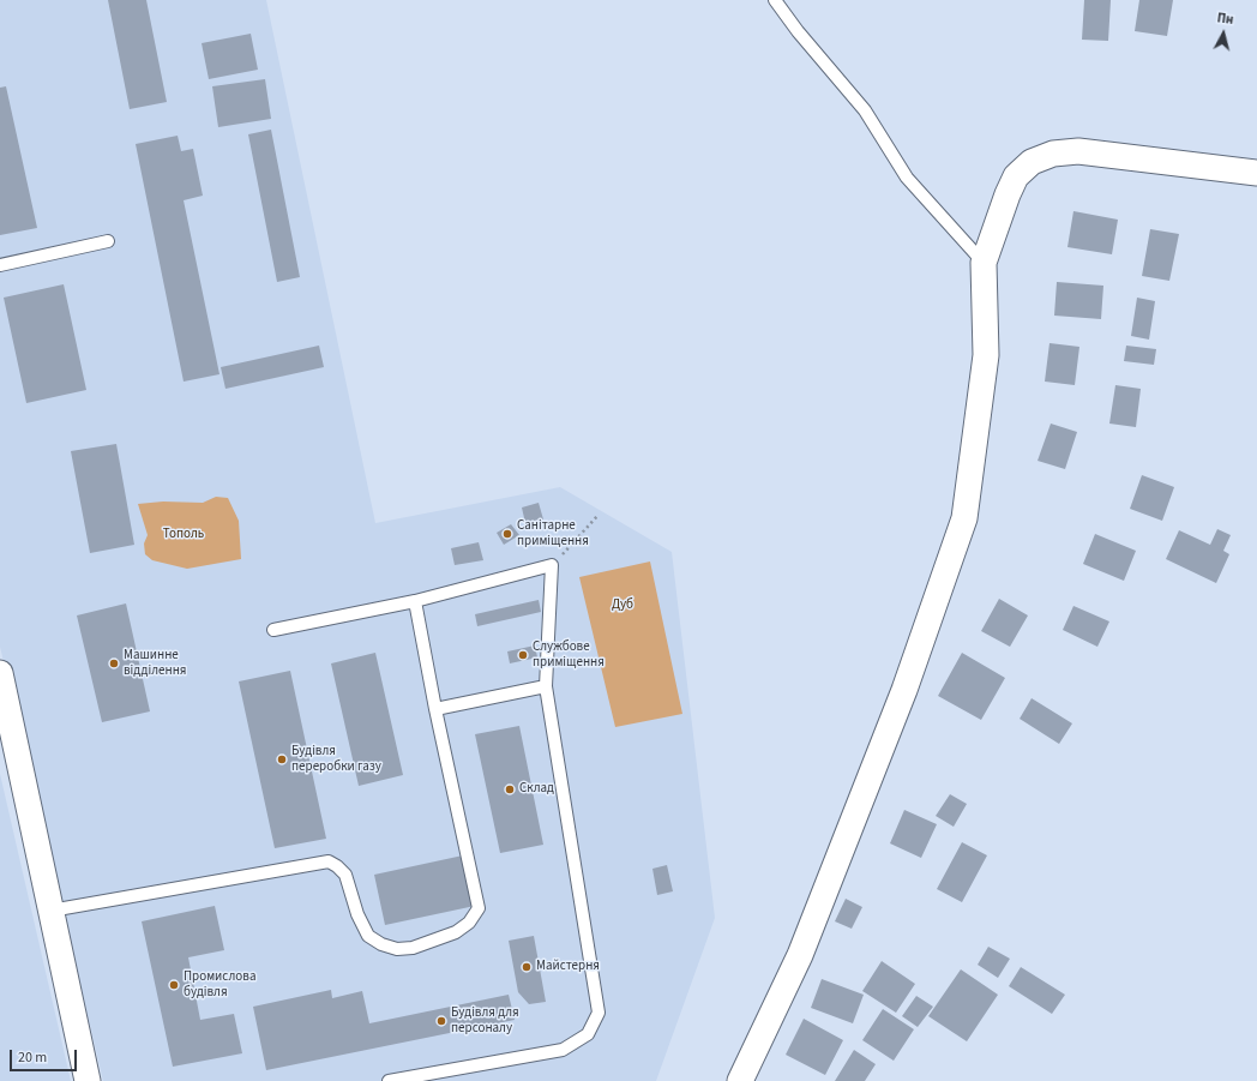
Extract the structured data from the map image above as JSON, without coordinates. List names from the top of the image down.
{
  "parks": ["Тополь", "Дуб"],
  "places": [
    "Санітарне приміщення",
    "Службове приміщення",
    "Машинне відділення",
    "Будівля переробки газу",
    "Склад",
    "Майстерня",
    "Промислова будівля",
    "Будівля для персоналу"
  ],
  "scale_bar": "20 m",
  "north": "top"
}
